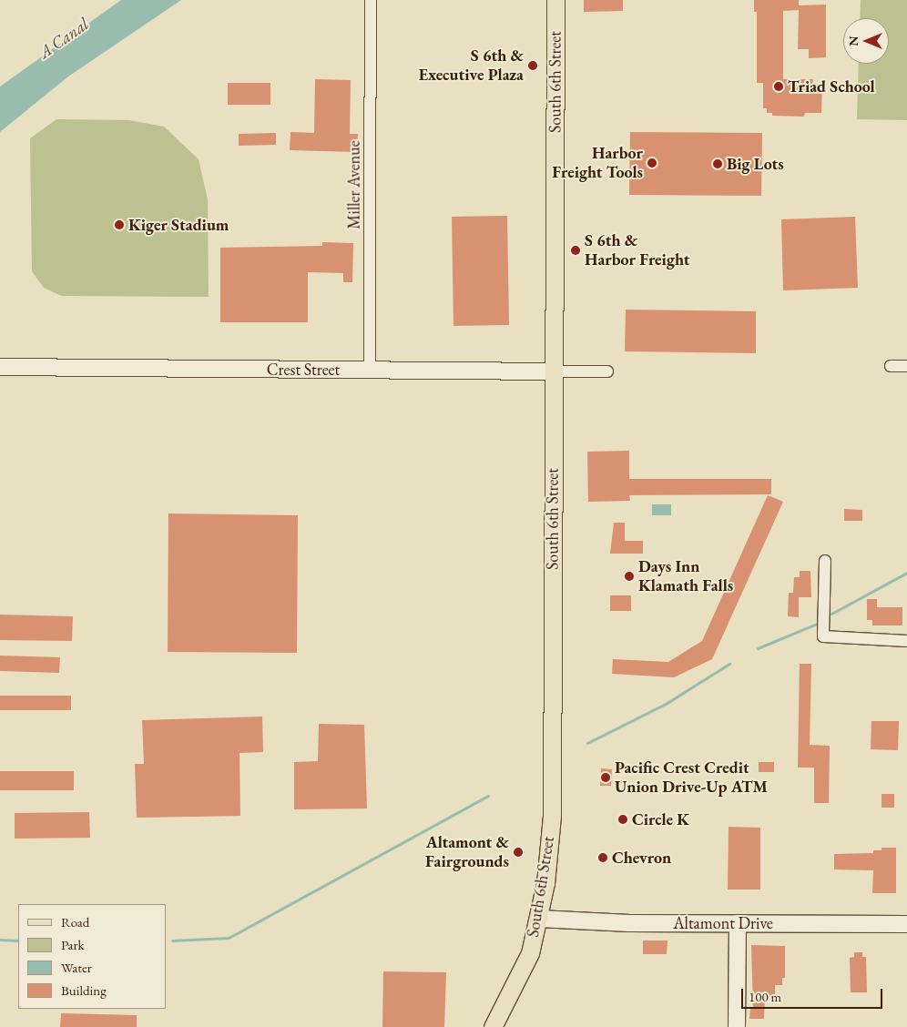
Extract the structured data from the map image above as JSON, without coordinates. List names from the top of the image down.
{
  "streets": {
    "main road": ["South 6th Street"],
    "street": ["Miller Avenue", "Crest Street", "Altamont Drive"]
  },
  "crossings": [
    ["South 6th Street", "Crest Street"],
    ["South 6th Street", "Altamont Drive"],
    ["Miller Avenue", "Crest Street"]
  ],
  "water": ["A Canal"],
  "places": [
    "S 6th & Executive Plaza",
    "Triad School",
    "Harbor Freight Tools",
    "Big Lots",
    "Kiger Stadium",
    "S 6th & Harbor Freight",
    "Days Inn Klamath Falls",
    "Pacific Crest Credit Union Drive-Up ATM",
    "Circle K",
    "Altamont & Fairgrounds",
    "Chevron"
  ],
  "legend": [
    "Road",
    "Park",
    "Water",
    "Building"
  ],
  "scale_bar": "100 m",
  "north": "left"
}
